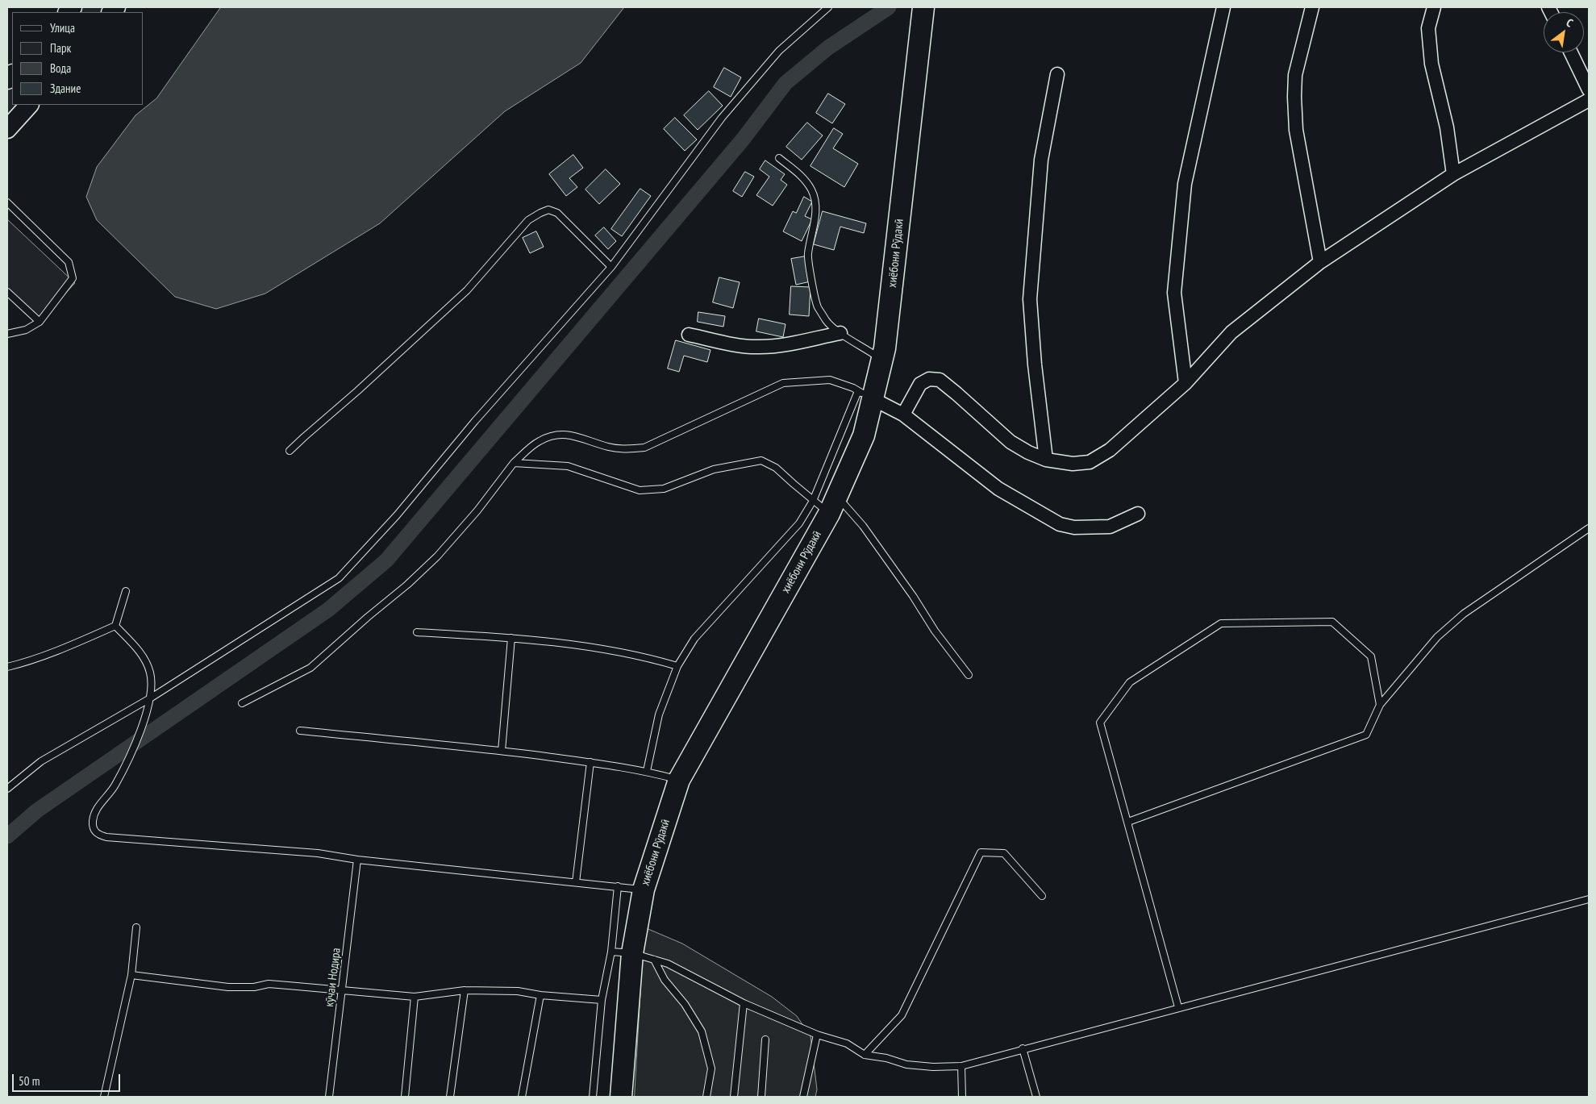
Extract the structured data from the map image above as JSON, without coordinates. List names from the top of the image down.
{
  "streets": {
    "highway": ["хиёбони Рӯдакӣ"],
    "lane": ["кӯчаи Нодира"]
  },
  "legend": [
    "Улица",
    "Парк",
    "Вода",
    "Здание"
  ],
  "scale_bar": "50 m",
  "north": "top right"
}
